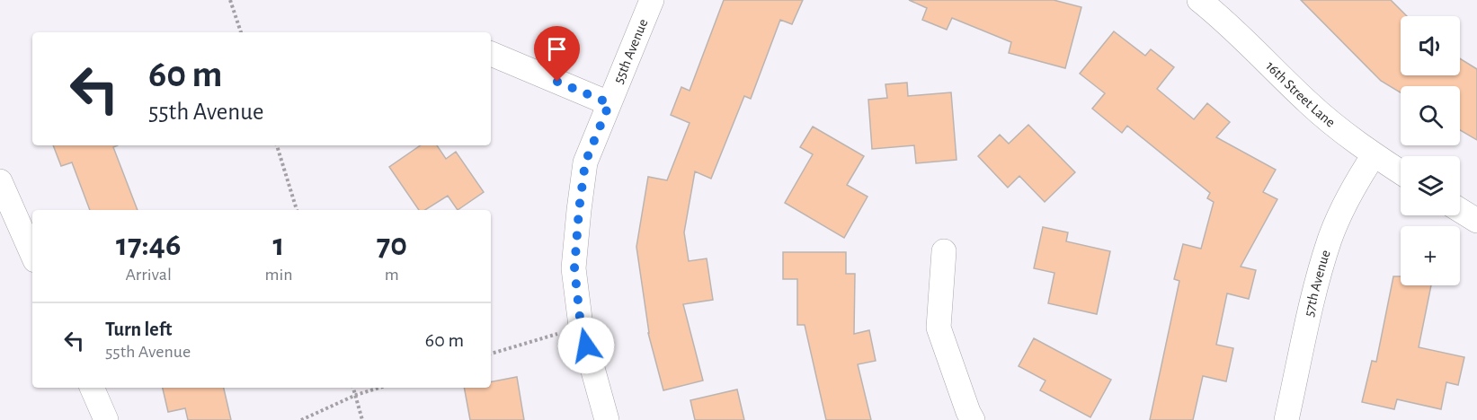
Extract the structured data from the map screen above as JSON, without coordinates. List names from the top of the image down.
{
  "streets": {
    "street": ["55th Avenue", "16th Street Lane", "57th Avenue"]
  },
  "crossings": [
    ["16th Street Lane", "57th Avenue"]
  ],
  "page": {
    "map_buttons": "+",
    "turn": ["60 m", "55th Avenue"],
    "eta": [
      "17:46",
      "Arrival",
      "1",
      "min",
      "70",
      "m"
    ],
    "list": [
      {
        "name": "Turn left",
        "note": "55th Avenue",
        "value": "60 m"
      }
    ]
  }
}
